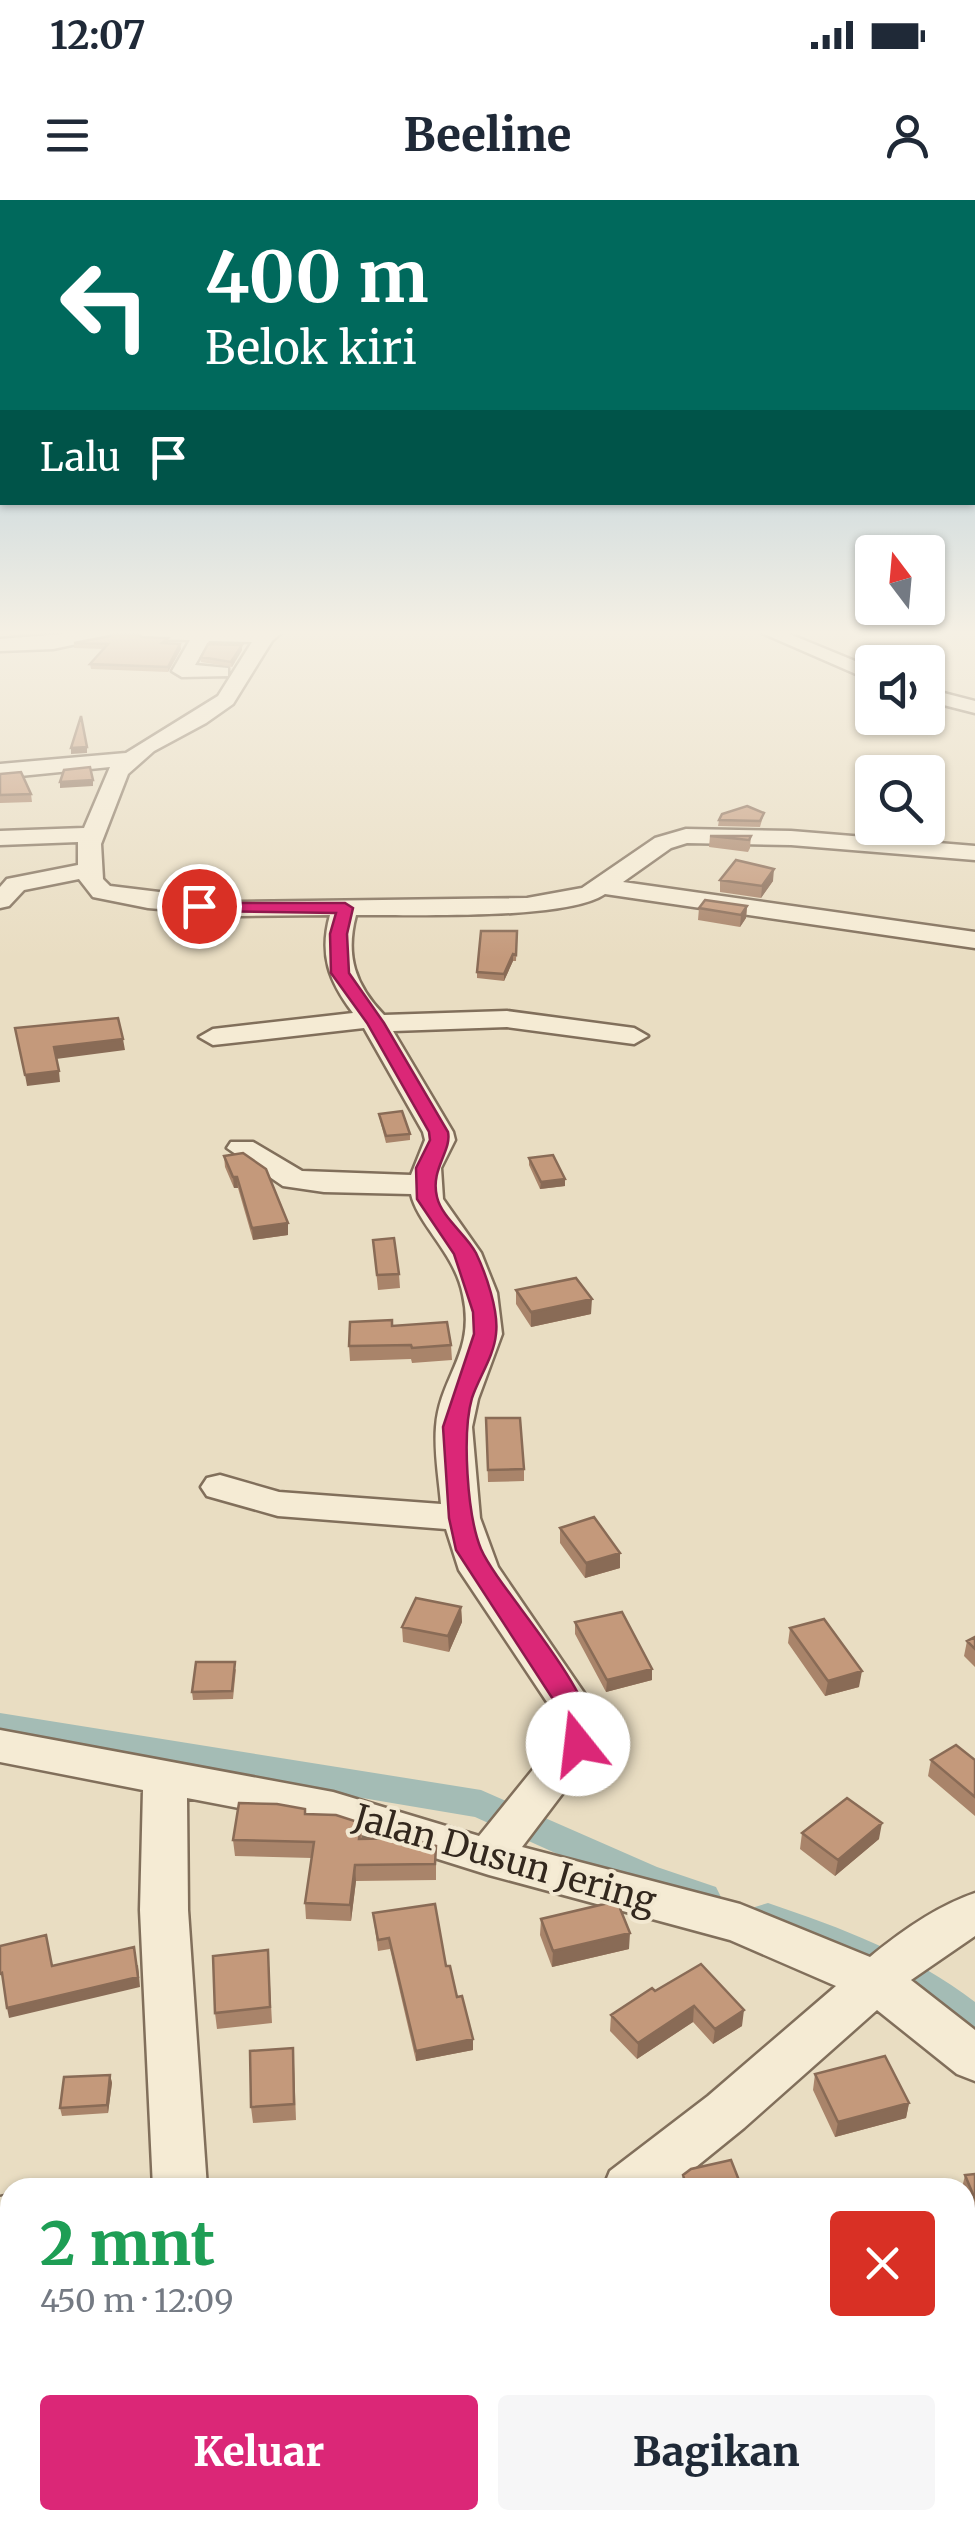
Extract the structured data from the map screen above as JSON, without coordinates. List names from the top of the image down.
{
  "streets": {
    "street": ["Jalan Dusun Jering"]
  },
  "north": "top",
  "page": {
    "status": "12:07",
    "header": "Beeline",
    "turn": ["400 m", "Belok kiri"],
    "then": "Lalu",
    "heading": ["2 mnt", "450 m · 12:09"],
    "buttons": ["Keluar", "Bagikan"]
  }
}
